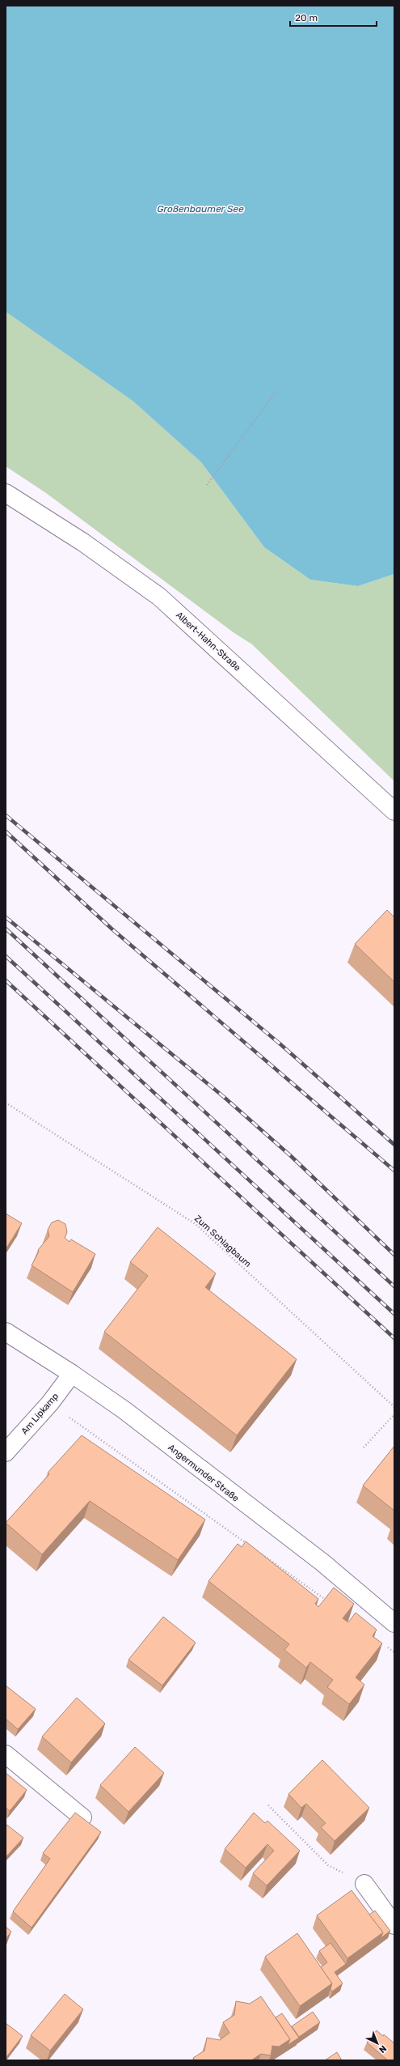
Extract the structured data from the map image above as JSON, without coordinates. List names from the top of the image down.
{
  "streets": {
    "street": ["Albert-Hahn-Straße", "Am Lipkamp", "Angermunder Straße"],
    "path": ["Zum Schlagbaum"]
  },
  "crossings": [
    ["Am Lipkamp", "Angermunder Straße"]
  ],
  "water": ["Großenbaumer See"],
  "scale_bar": "20 m",
  "north": "bottom right"
}
